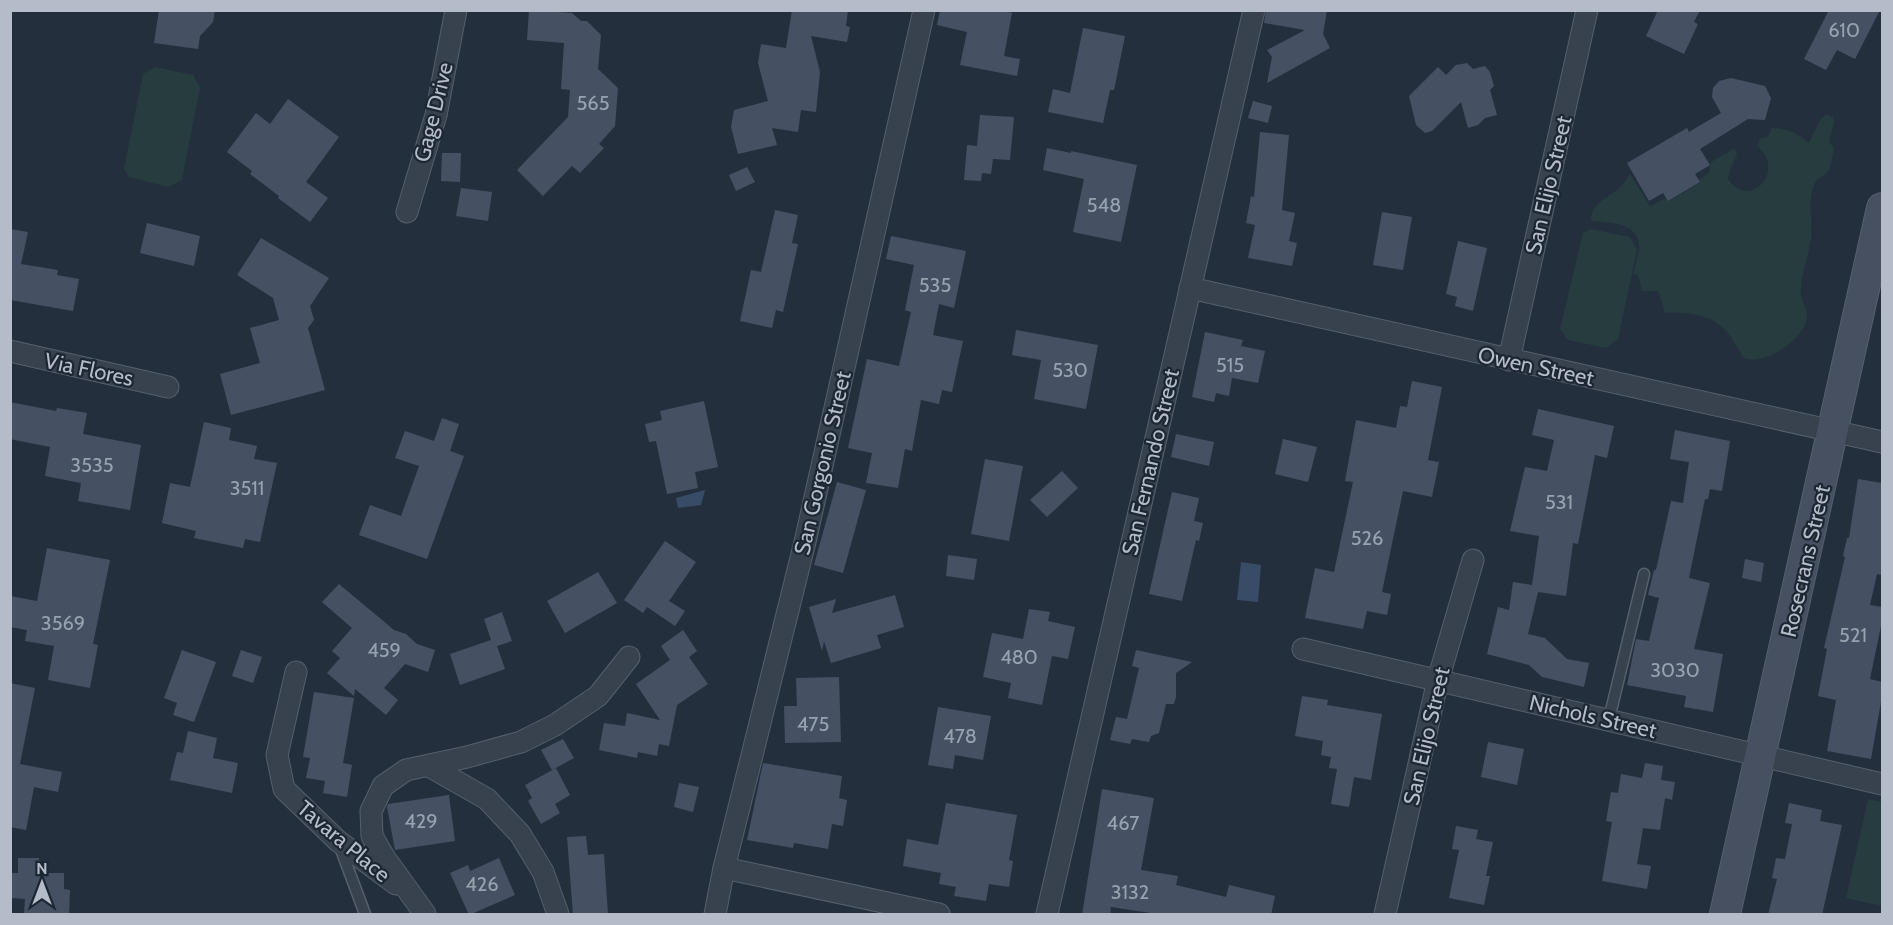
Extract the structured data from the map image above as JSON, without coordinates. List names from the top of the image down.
{
  "streets": {
    "street": [
      "Gage Drive",
      "San Elijo Street",
      "Owen Street",
      "Via Flores",
      "San Fernando Street",
      "San Gorgonio Street",
      "Rosecrans Street",
      "Nichols Street",
      "Tavara Place"
    ]
  },
  "crossings": [
    ["San Elijo Street", "Owen Street"],
    ["San Elijo Street", "Nichols Street"],
    ["Owen Street", "San Fernando Street"],
    ["Owen Street", "Rosecrans Street"],
    ["Rosecrans Street", "Nichols Street"]
  ],
  "house_numbers": [
    "610",
    "565",
    "548",
    "535",
    "515",
    "530",
    "3535",
    "3511",
    "531",
    "526",
    "3569",
    "521",
    "459",
    "480",
    "3030",
    "475",
    "478",
    "429",
    "467",
    "426",
    "3132"
  ],
  "north": "top"
}
